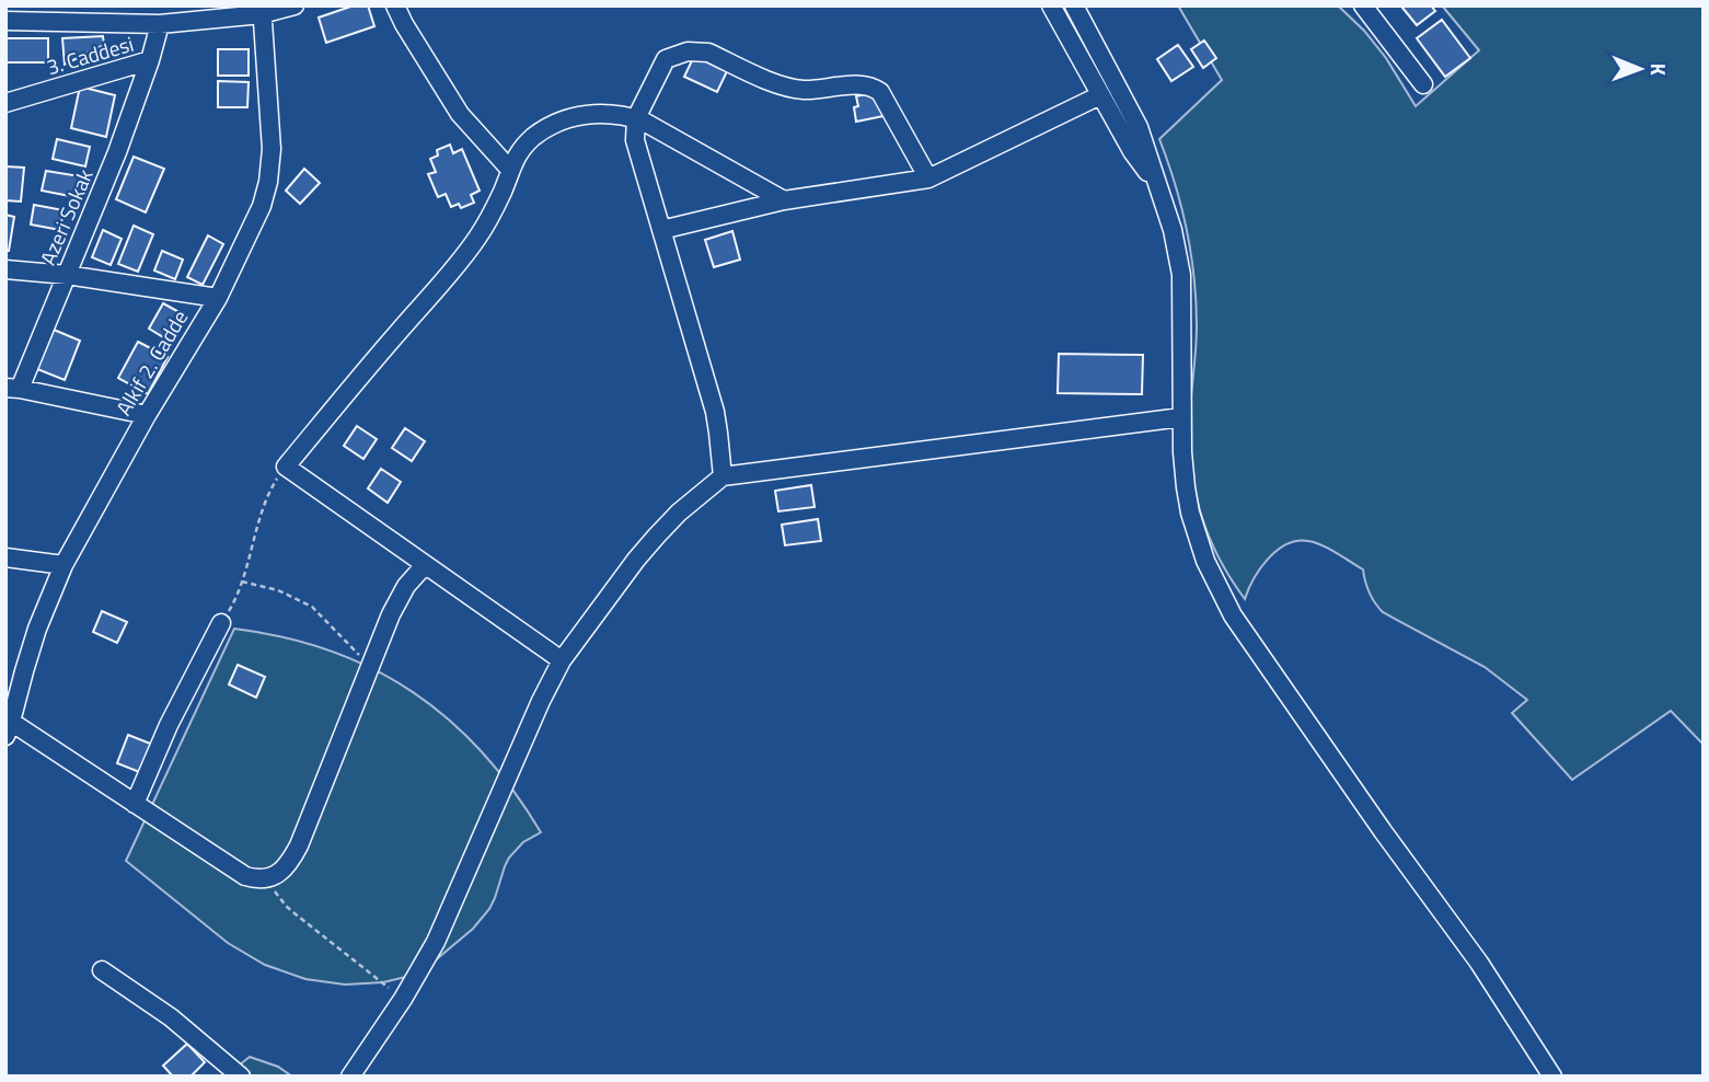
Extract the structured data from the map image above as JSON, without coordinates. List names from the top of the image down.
{
  "streets": {
    "street": ["3. Caddesi", "Azeri Sokak", "Alkif 2. Cadde"]
  },
  "crossings": [
    ["3. Caddesi", "Azeri Sokak"]
  ],
  "north": "right"
}
